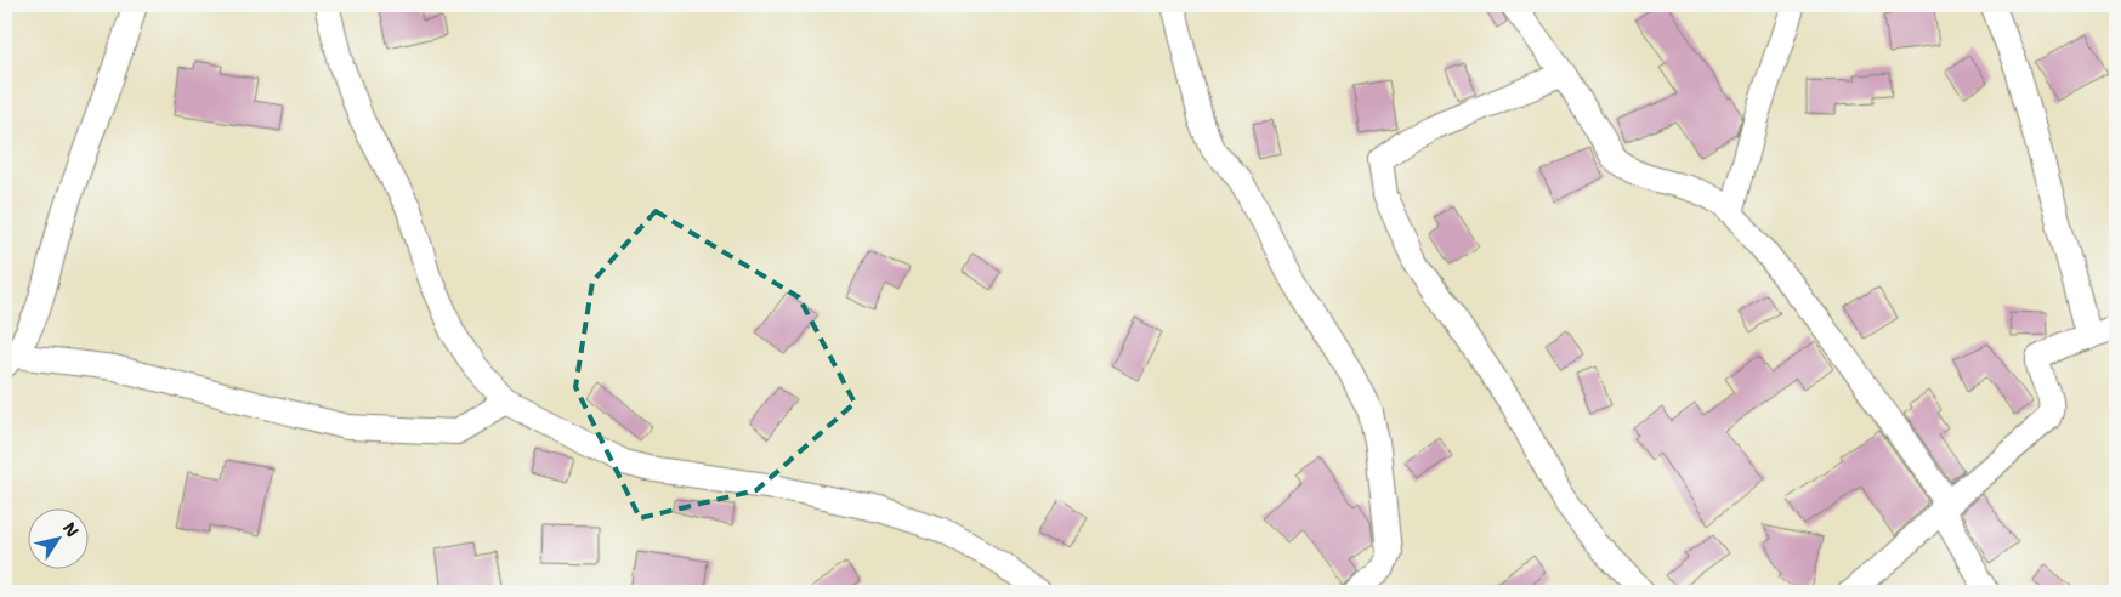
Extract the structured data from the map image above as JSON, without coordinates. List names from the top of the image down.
{
  "north": "top right"
}
